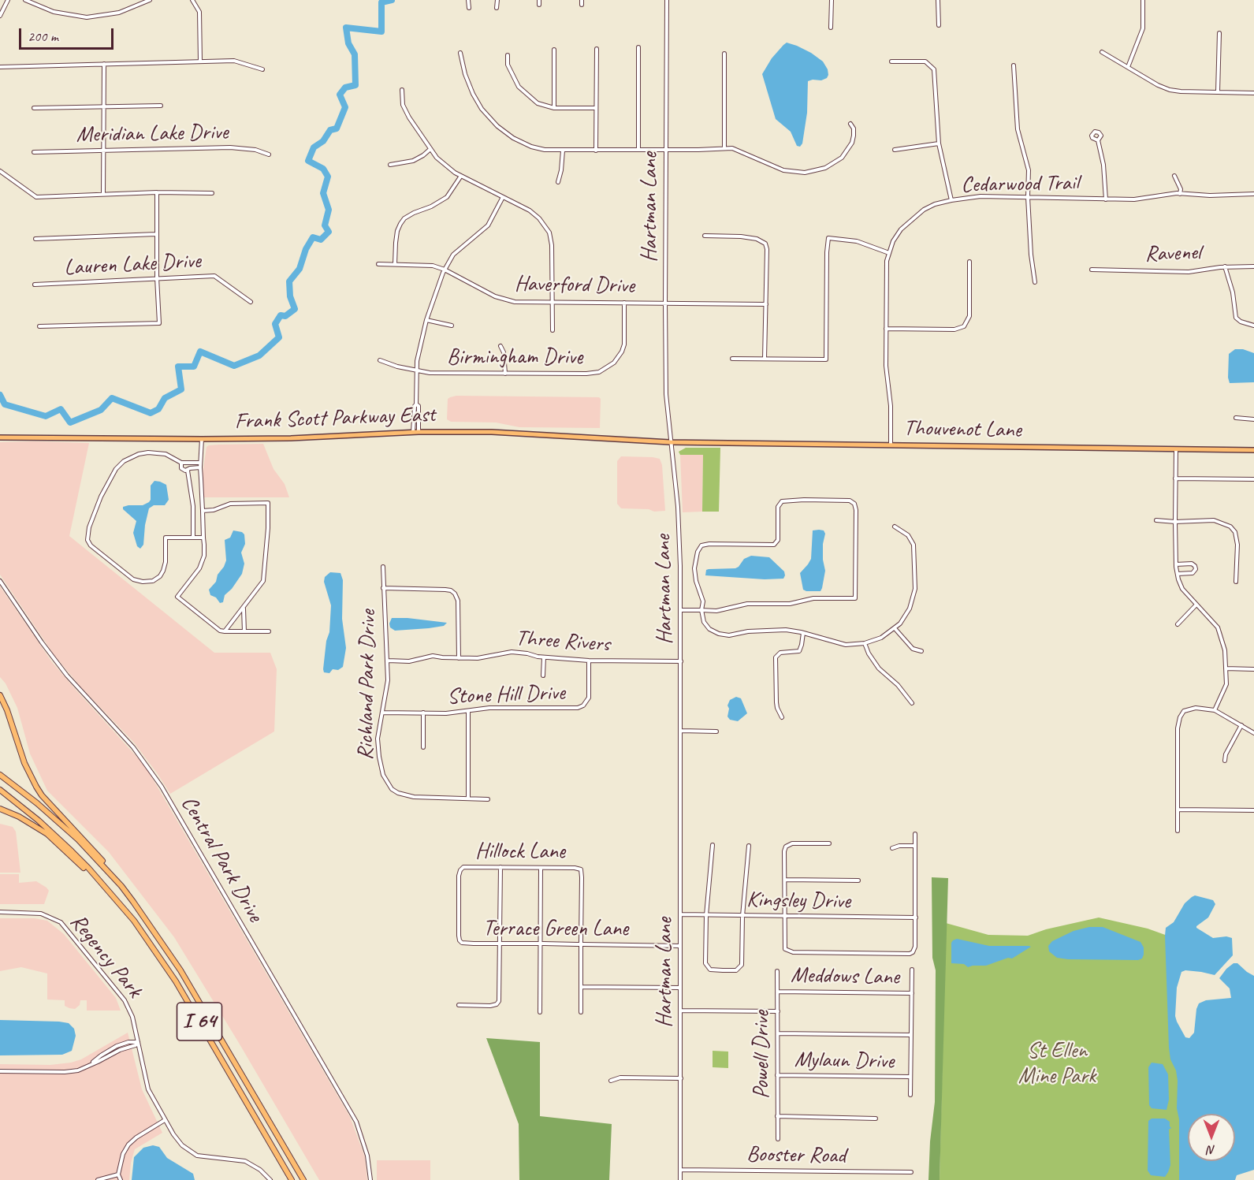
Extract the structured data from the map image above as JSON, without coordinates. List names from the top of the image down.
{
  "streets": {
    "highway": ["I 64"],
    "main road": ["Frank Scott Parkway East", "Thouvenot Lane"],
    "street": [
      "Meridian Lake Drive",
      "Cedarwood Trail",
      "Hartman Lane",
      "Ravenel",
      "Lauren Lake Drive",
      "Haverford Drive",
      "Birmingham Drive",
      "Three Rivers",
      "Richland Park Drive",
      "Stone Hill Drive",
      "Hillock Lane",
      "Central Park Drive",
      "Kingsley Drive",
      "Terrace Green Lane",
      "Regency Park",
      "Meddows Lane",
      "Powell Drive",
      "Mylaun Drive",
      "Booster Road"
    ]
  },
  "crossings": [
    ["Cedarwood Trail", "Thouvenot Lane"],
    ["Hartman Lane", "Haverford Drive"],
    ["Hartman Lane", "Frank Scott Parkway East"],
    ["Hartman Lane", "Thouvenot Lane"],
    ["Hartman Lane", "Three Rivers"],
    ["Hartman Lane", "Kingsley Drive"],
    ["Hartman Lane", "Terrace Green Lane"],
    ["Hartman Lane", "Booster Road"],
    ["Haverford Drive", "Birmingham Drive"],
    ["Frank Scott Parkway East", "Thouvenot Lane"],
    ["Three Rivers", "Richland Park Drive"],
    ["Three Rivers", "Stone Hill Drive"],
    ["Richland Park Drive", "Stone Hill Drive"],
    ["Hillock Lane", "Terrace Green Lane"],
    ["Meddows Lane", "Powell Drive"],
    ["Powell Drive", "Mylaun Drive"]
  ],
  "parks": ["St Ellen Mine Park"],
  "scale_bar": "200 m",
  "north": "bottom"
}
